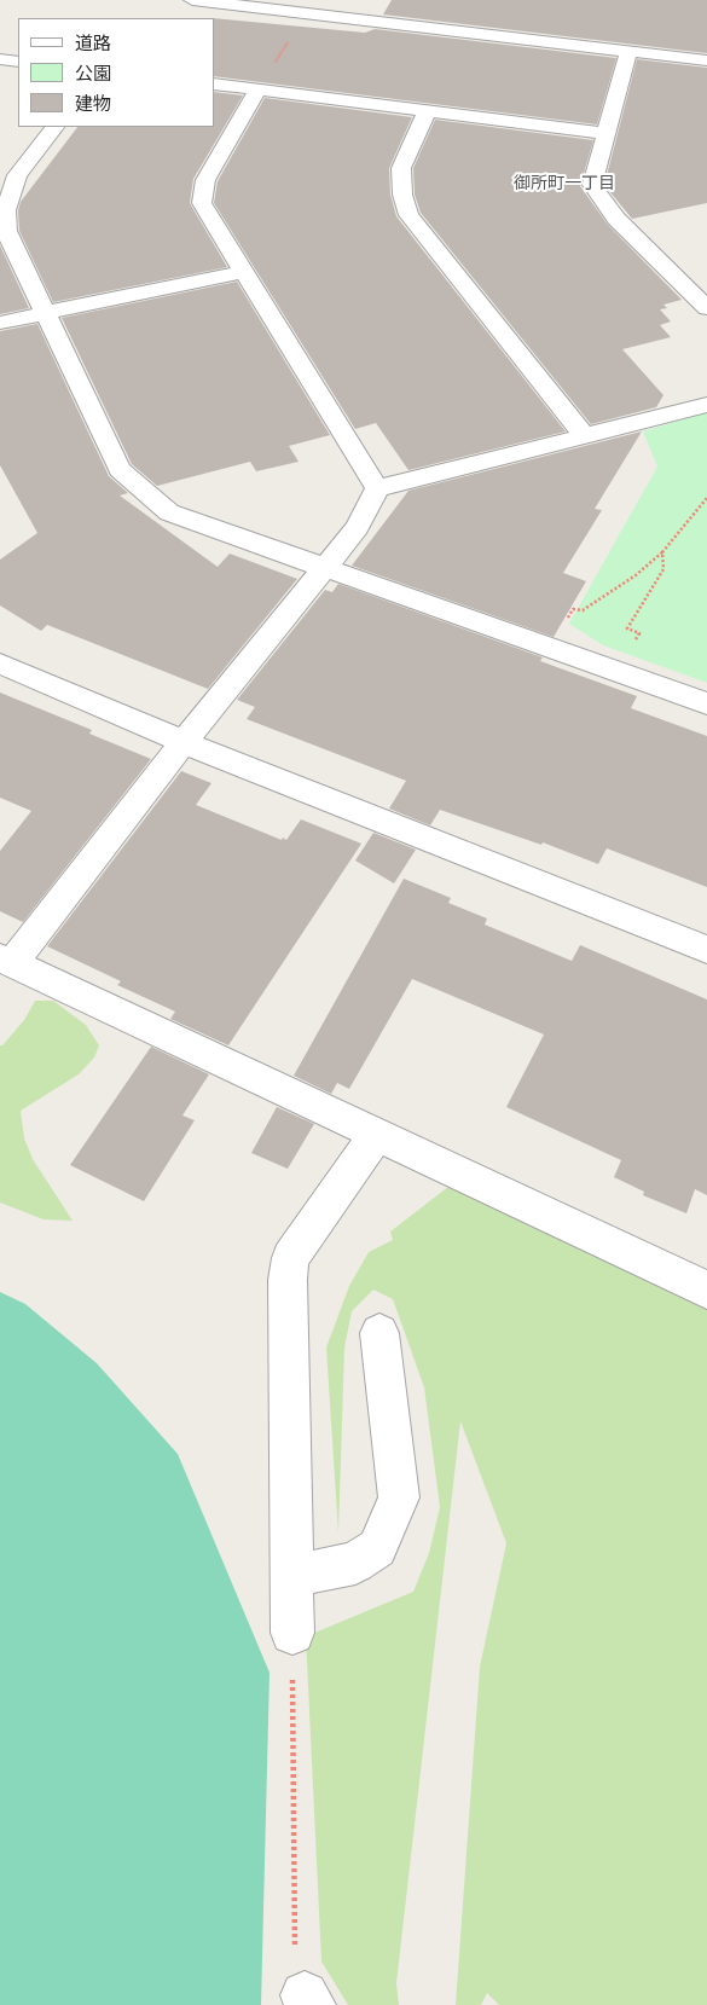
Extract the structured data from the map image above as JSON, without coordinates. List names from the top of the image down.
{
  "districts": ["御所町一丁目"],
  "legend": ["道路", "公園", "建物"]
}
